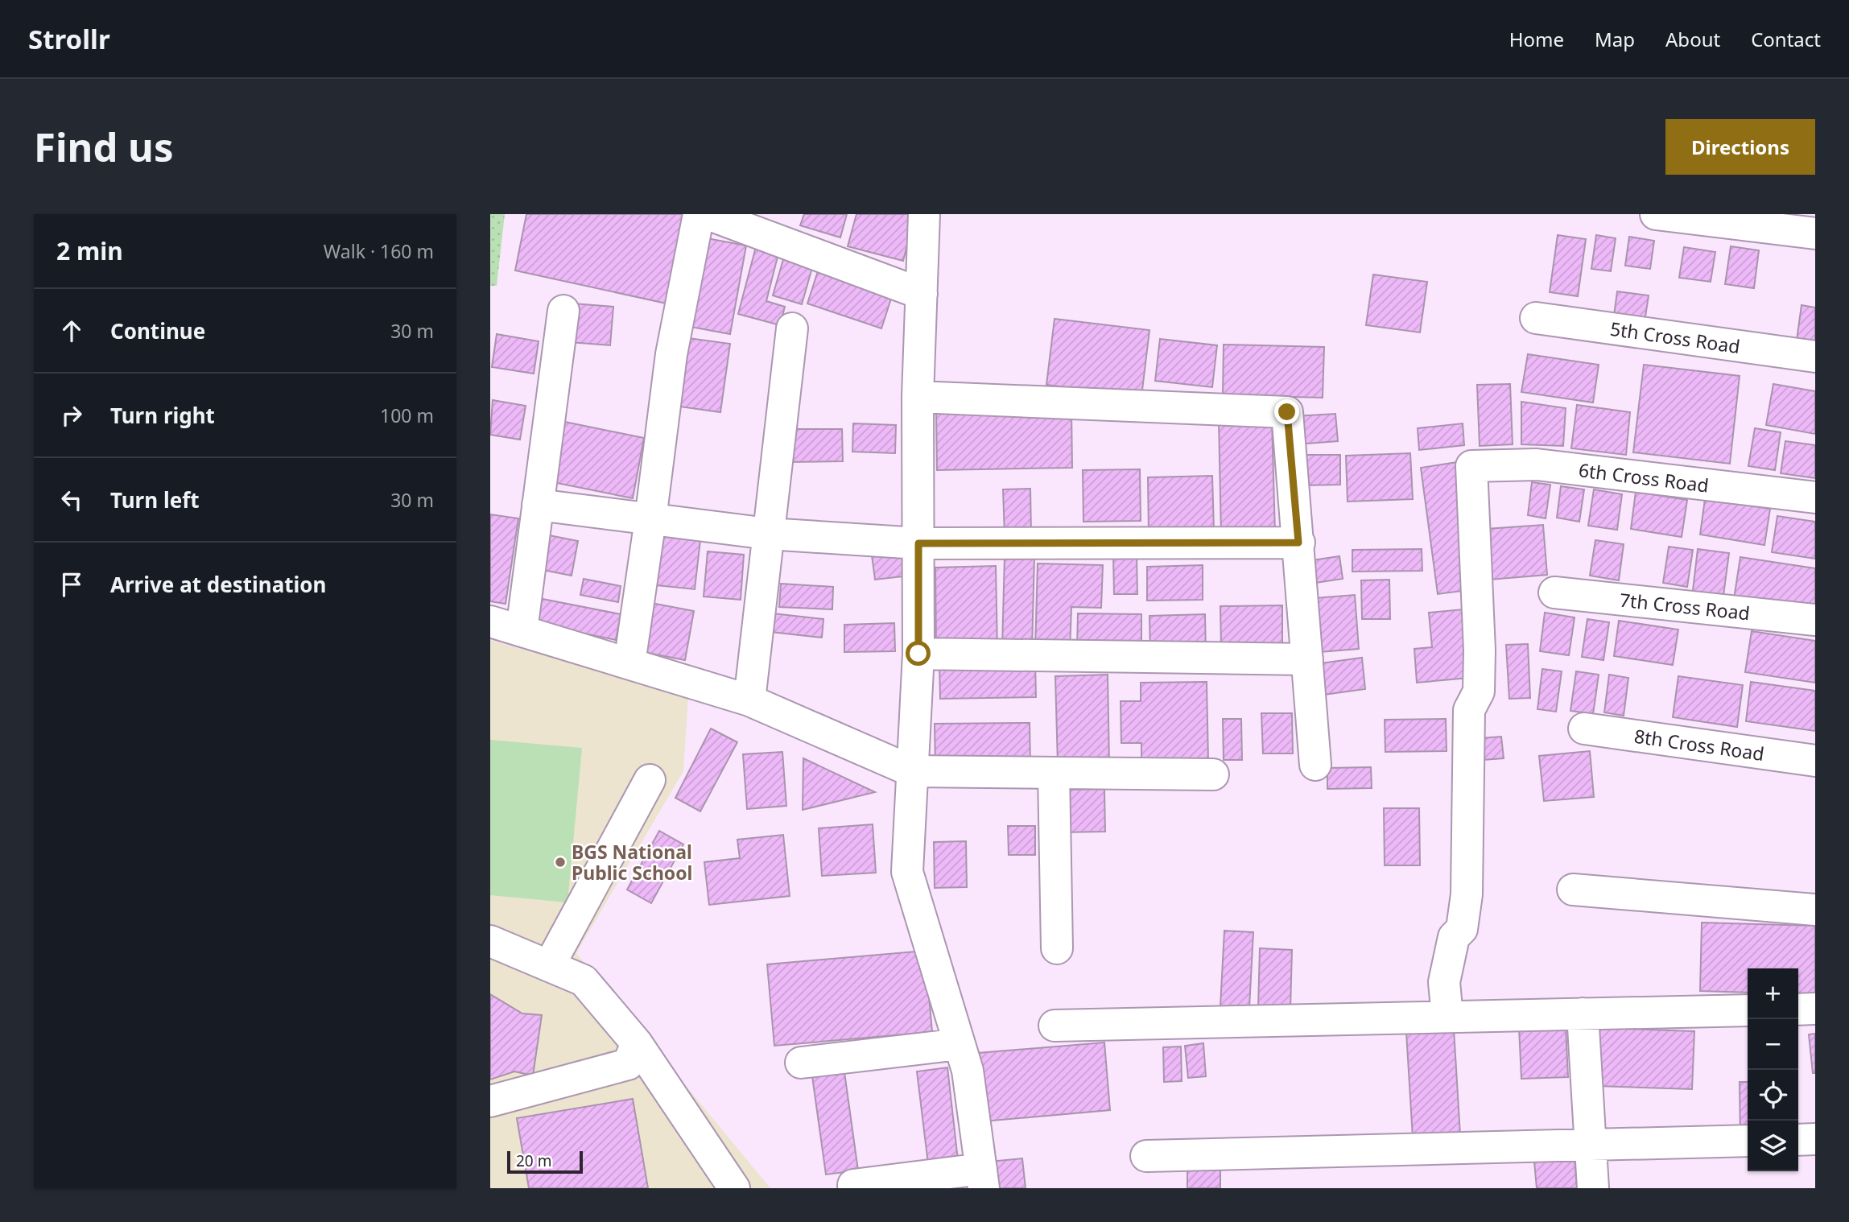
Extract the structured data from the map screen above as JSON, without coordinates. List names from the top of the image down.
{
  "streets": {
    "street": [
      "5th Cross Road",
      "6th Cross Road",
      "7th Cross Road",
      "8th Cross Road"
    ]
  },
  "places": ["BGS National Public School"],
  "scale_bar": "20 m",
  "page": {
    "header": "Strollr",
    "nav": [
      "Home",
      "Map",
      "About",
      "Contact"
    ],
    "buttons": "Directions",
    "title": "Find us",
    "heading": ["2 min", "Walk · 160 m"],
    "list": [
      ["Continue", "30 m"],
      ["Turn right", "100 m"],
      ["Turn left", "30 m"],
      "Arrive at destination"
    ],
    "map_buttons": ["+", "−"],
    "scale": "20 m"
  }
}
